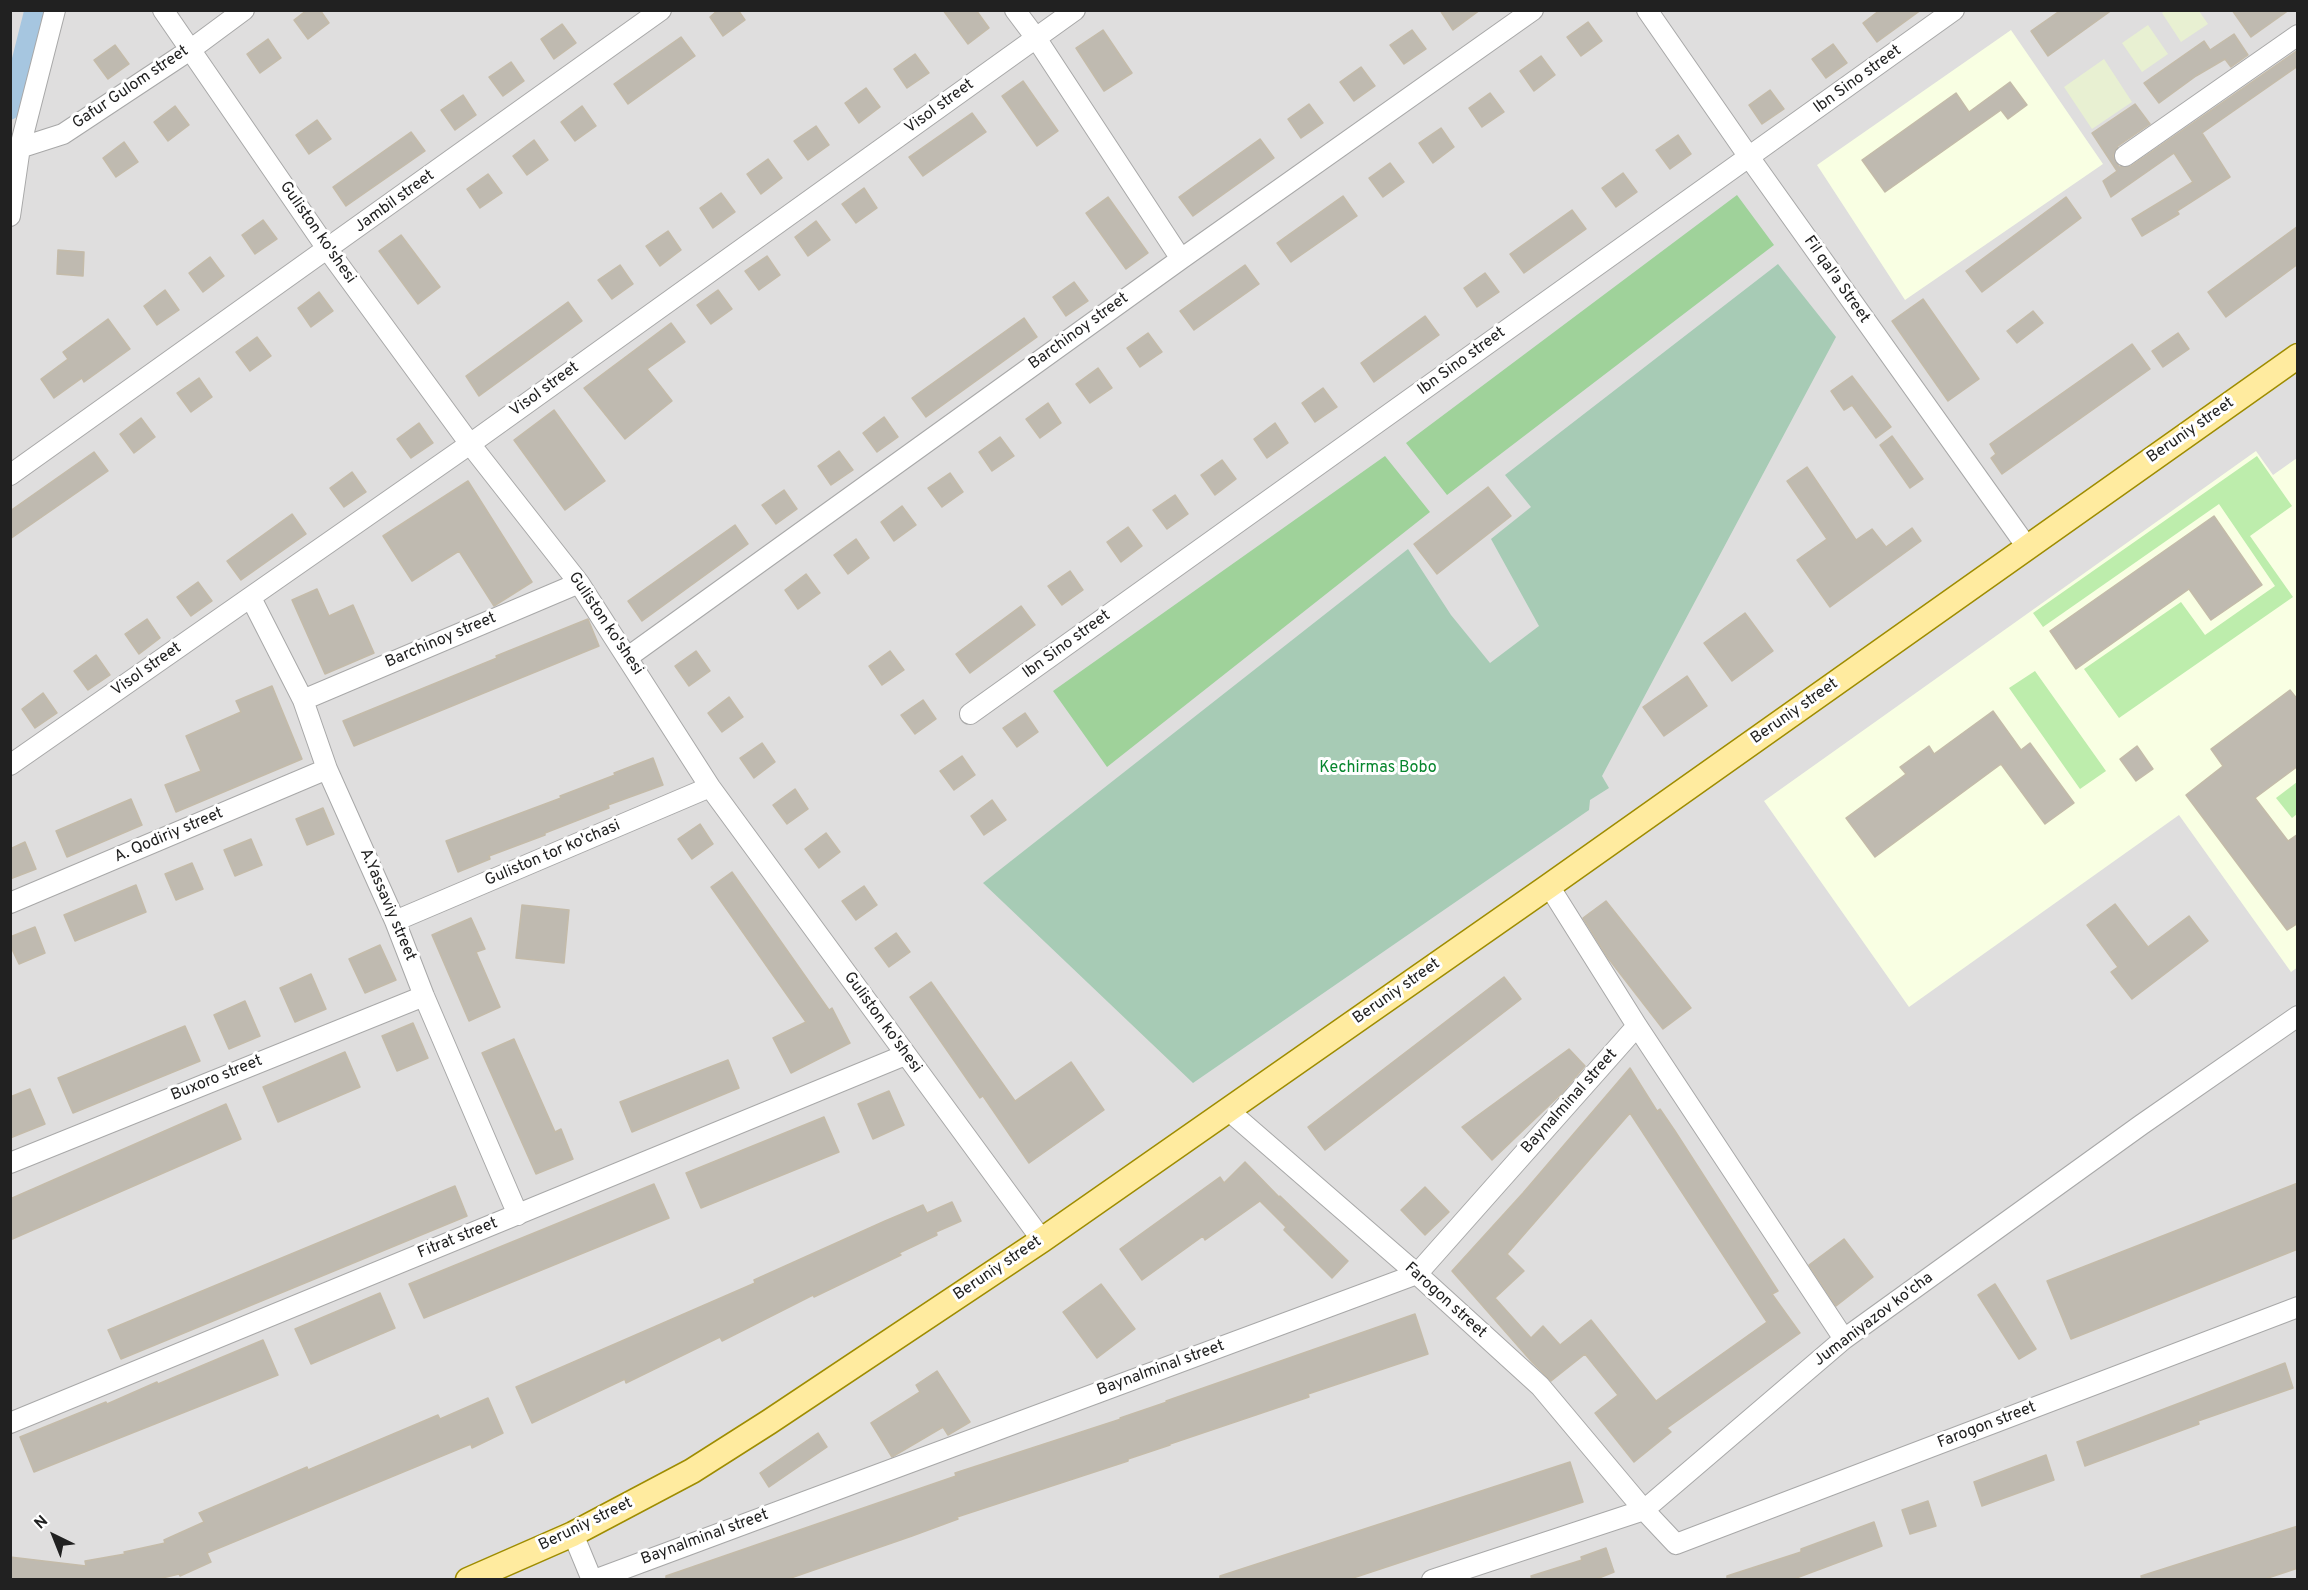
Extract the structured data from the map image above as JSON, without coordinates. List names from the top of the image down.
{
  "streets": {
    "main road": ["Beruniy street"],
    "street": [
      "Ibn Sino street",
      "Gafur Gulom street",
      "Visol street",
      "Jambil street",
      "Guliston ko'shesi",
      "Fil qal'a Street",
      "Barchinoy street",
      "A. Qodiriy street",
      "Guliston tor ko'chasi",
      "A.Yassaviy street",
      "Buxoro street",
      "Baynalminal street",
      "Fitrat street",
      "Farogon street",
      "Jumaniyazov ko'cha"
    ]
  },
  "crossings": [
    ["Ibn Sino street", "Fil qal'a Street"],
    ["Gafur Gulom street", "Guliston ko'shesi"],
    ["Visol street", "Guliston ko'shesi"],
    ["Visol street", "A.Yassaviy street"],
    ["Jambil street", "Guliston ko'shesi"],
    ["Guliston ko'shesi", "Barchinoy street"],
    ["Guliston ko'shesi", "Beruniy street"],
    ["Guliston ko'shesi", "Guliston tor ko'chasi"],
    ["Guliston ko'shesi", "Fitrat street"],
    ["Fil qal'a Street", "Beruniy street"],
    ["Barchinoy street", "A.Yassaviy street"],
    ["Beruniy street", "Farogon street"],
    ["A. Qodiriy street", "A.Yassaviy street"],
    ["Guliston tor ko'chasi", "A.Yassaviy street"],
    ["A.Yassaviy street", "Buxoro street"],
    ["A.Yassaviy street", "Fitrat street"],
    ["Baynalminal street", "Farogon street"],
    ["Farogon street", "Jumaniyazov ko'cha"]
  ],
  "parks": ["Kechirmas Bobo"],
  "north": "top left"
}
